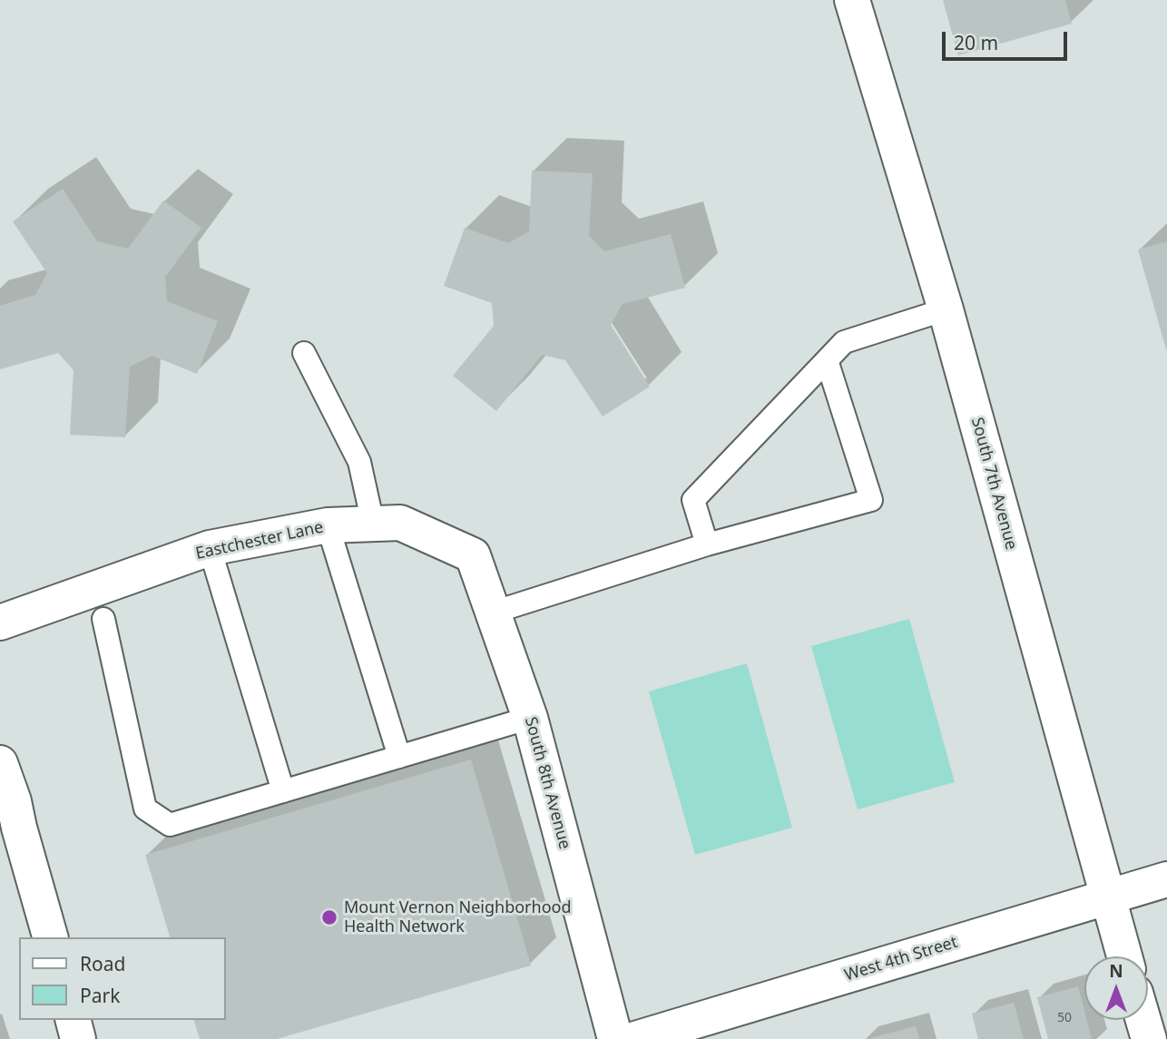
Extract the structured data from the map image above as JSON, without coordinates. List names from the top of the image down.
{
  "streets": {
    "street": [
      "South 7th Avenue",
      "Eastchester Lane",
      "South 8th Avenue",
      "West 4th Street"
    ]
  },
  "crossings": [
    ["South 7th Avenue", "West 4th Street"],
    ["Eastchester Lane", "South 8th Avenue"]
  ],
  "places": ["Mount Vernon Neighborhood Health Network"],
  "house_numbers": ["50"],
  "legend": ["Road", "Park"],
  "scale_bar": "20 m",
  "north": "top"
}
